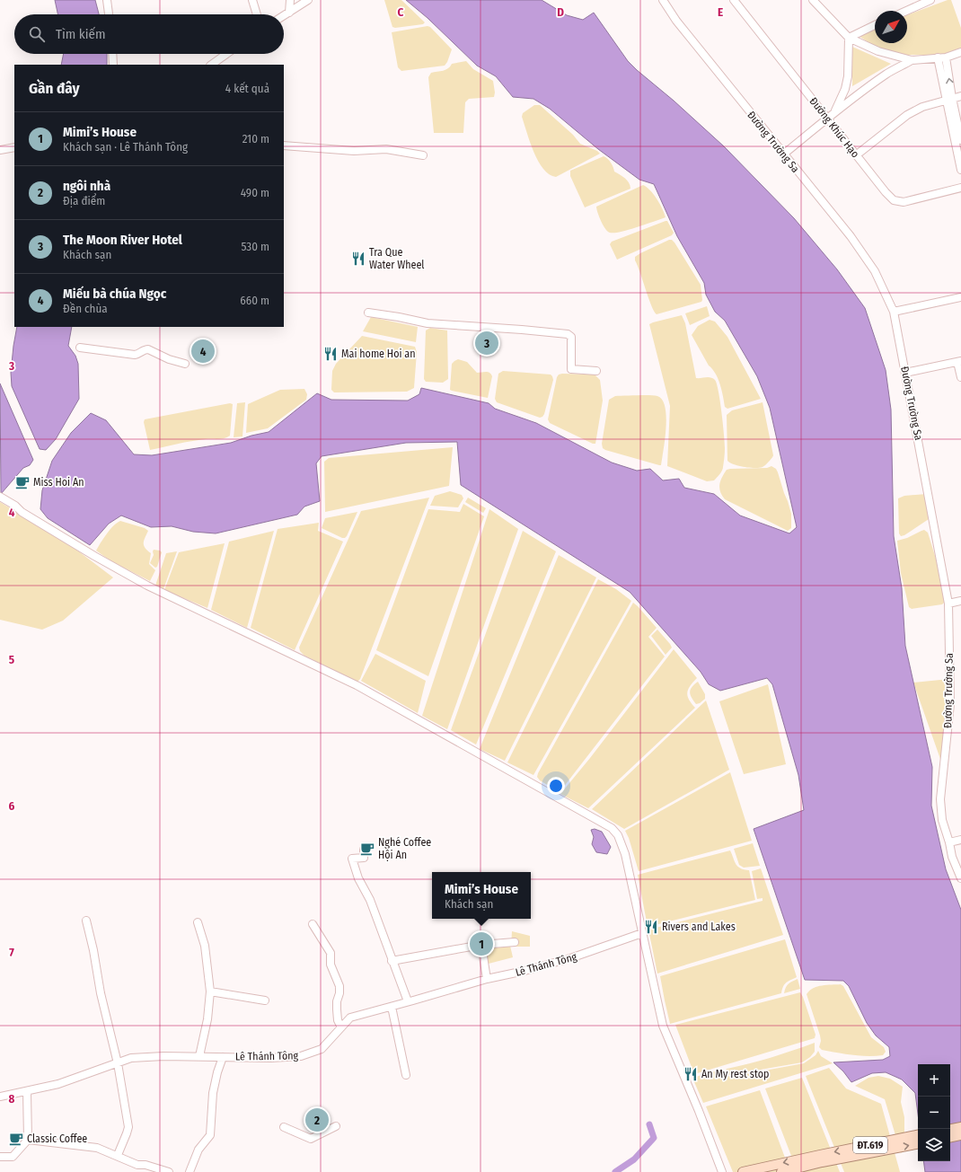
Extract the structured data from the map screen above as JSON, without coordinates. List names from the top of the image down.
{
  "streets": {
    "main road": ["ĐT.619"],
    "street": ["Đường Khúc Hạo", "Đường Trường Sa", "Lê Thánh Tông"]
  },
  "places": {
    "restaurant": [
      "Tra Que Water Wheel",
      "Mai home Hoi an",
      "Rivers and Lakes",
      "An My rest stop"
    ],
    "cafe": ["Miss Hoi An", "Nghé Coffee Hội An", "Classic Coffee"]
  },
  "north": "top right",
  "page": {
    "search": "Tìm kiếm",
    "heading": ["Gần đây", "4 kết quả"],
    "list": [
      {
        "mark": "1",
        "name": "Mimi’s House",
        "note": "Khách sạn · Lê Thánh Tông",
        "value": "210 m"
      },
      {
        "mark": "2",
        "name": "ngôi nhà",
        "note": "Địa điểm",
        "value": "490 m"
      },
      {
        "mark": "3",
        "name": "The Moon River Hotel",
        "note": "Khách sạn",
        "value": "530 m"
      },
      {
        "mark": "4",
        "name": "Miếu bà chúa Ngọc",
        "note": "Đền chùa",
        "value": "660 m"
      }
    ],
    "pins": [
      "3",
      "4",
      "1",
      "2"
    ],
    "popup": ["Mimi’s House", "Khách sạn"],
    "map_buttons": ["+", "−"]
  },
  "grid": {
    "columns": ["C", "D", "E"],
    "rows": [
      "3",
      "4",
      "5",
      "6",
      "7",
      "8"
    ]
  }
}
